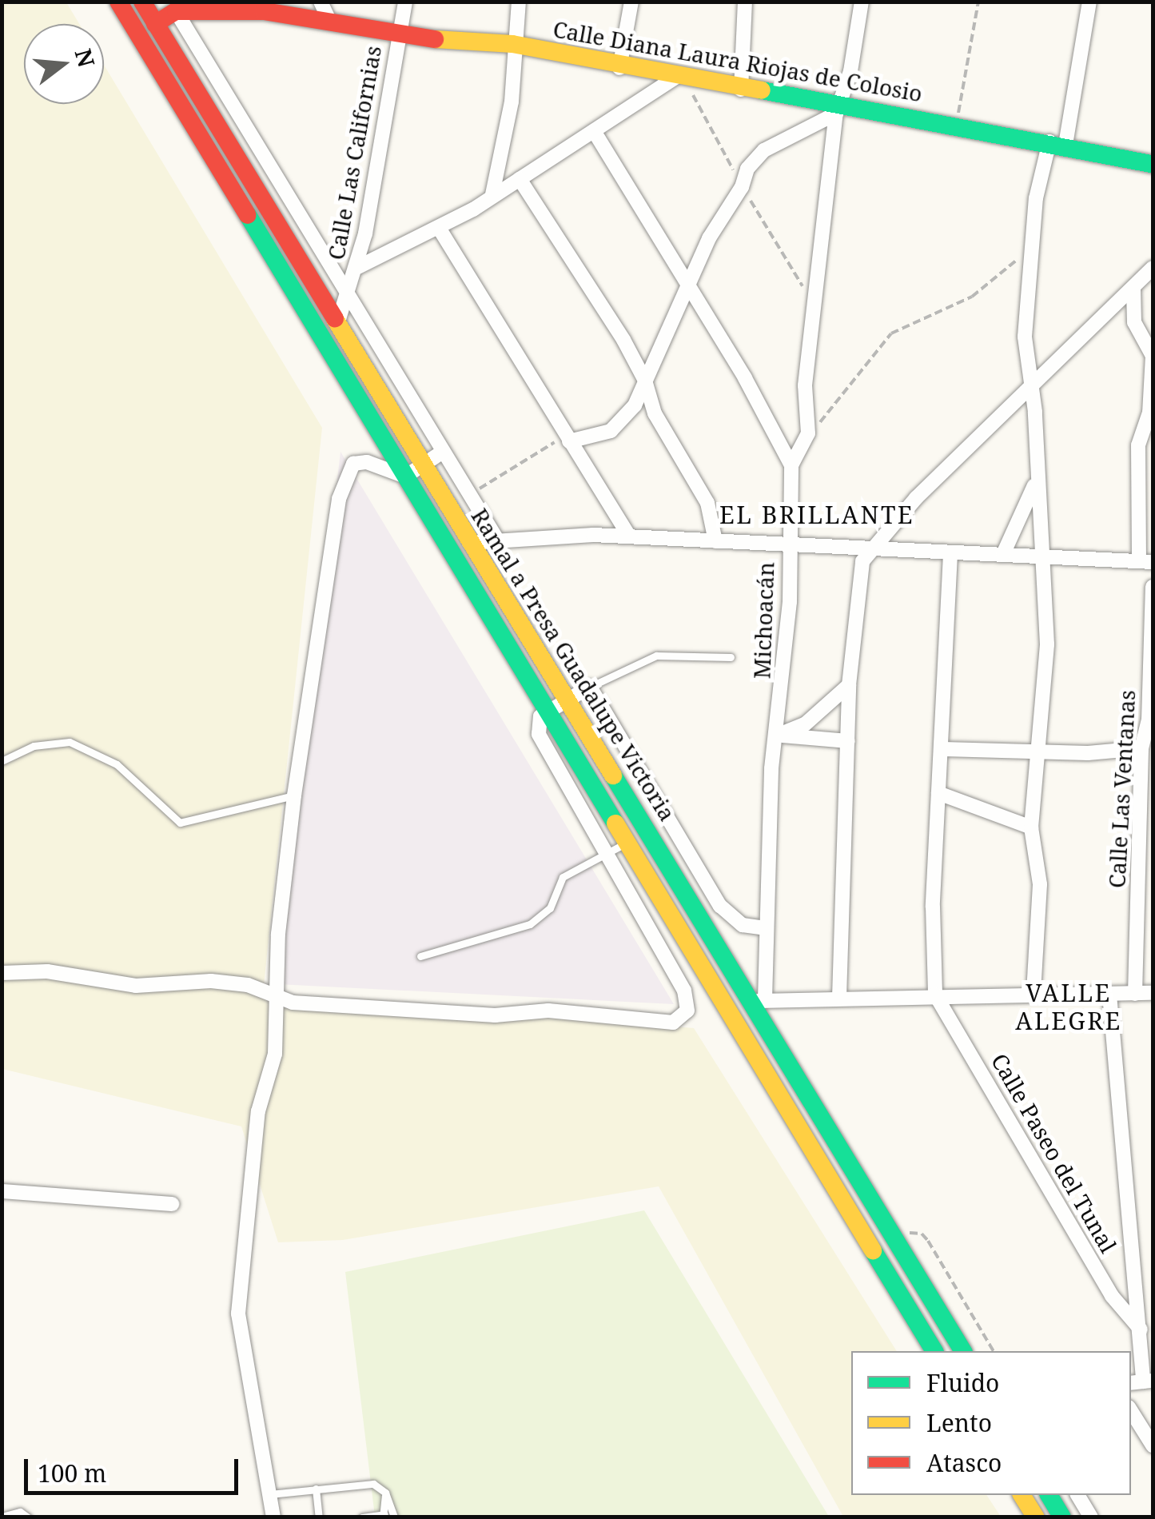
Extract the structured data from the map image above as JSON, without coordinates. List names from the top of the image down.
{
  "streets": {
    "main road": ["Calle Diana Laura Riojas de Colosio", "Ramal a Presa Guadalupe Victoria"],
    "street": [
      "Calle Las Californias",
      "Michoacán",
      "Calle Las Ventanas",
      "Calle Paseo del Tunal"
    ]
  },
  "crossings": [
    ["Calle Diana Laura Riojas de Colosio", "Calle Las Californias"],
    ["Calle Diana Laura Riojas de Colosio", "Ramal a Presa Guadalupe Victoria"],
    ["Calle Las Californias", "Ramal a Presa Guadalupe Victoria"],
    ["Michoacán", "Ramal a Presa Guadalupe Victoria"]
  ],
  "districts": ["EL BRILLANTE", "VALLE ALEGRE"],
  "legend": ["Fluido", "Lento", "Atasco"],
  "scale_bar": "100 m",
  "north": "right"
}
